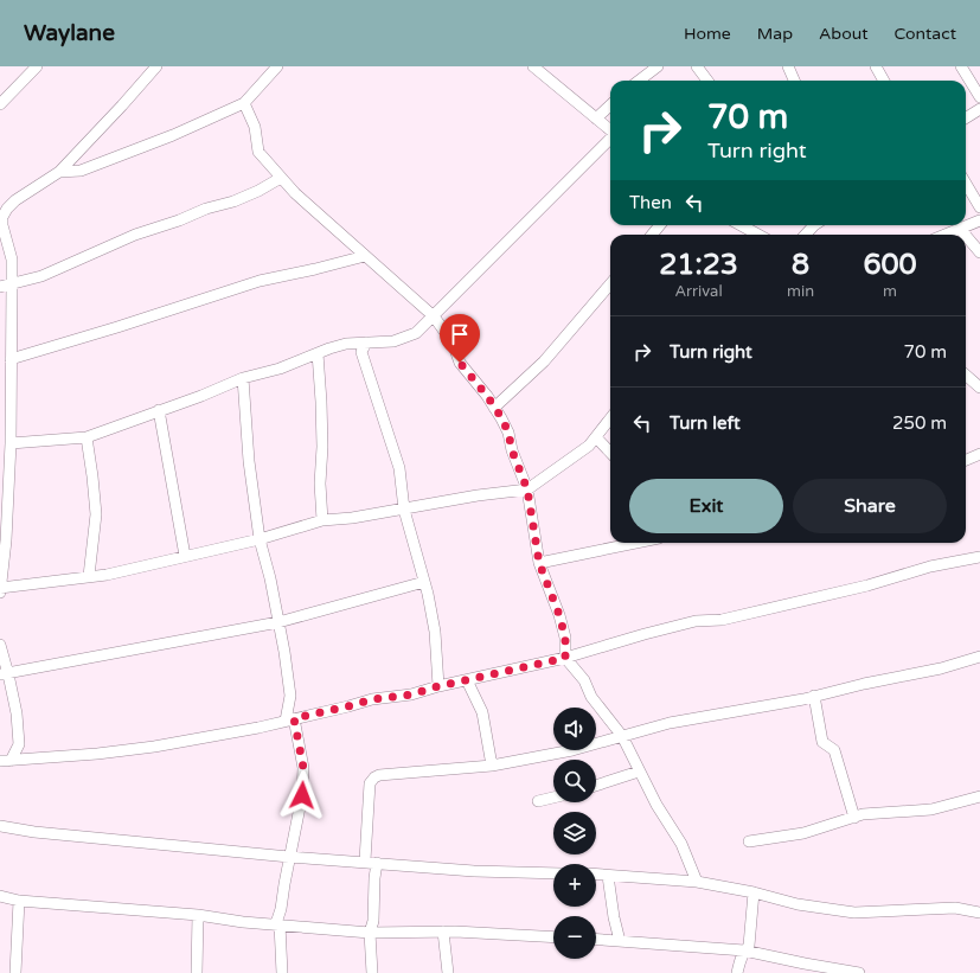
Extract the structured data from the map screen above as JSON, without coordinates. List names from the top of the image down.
{
  "page": {
    "header": "Waylane",
    "nav": [
      "Home",
      "Map",
      "About",
      "Contact"
    ],
    "turn": ["70 m", "Turn right"],
    "then": "Then",
    "eta": [
      "21:23",
      "Arrival",
      "8",
      "min",
      "600",
      "m"
    ],
    "list": [
      {
        "name": "Turn right",
        "value": "70 m"
      },
      {
        "name": "Turn left",
        "value": "250 m"
      }
    ],
    "buttons": ["Exit", "Share"],
    "map_buttons": ["+", "−"]
  }
}
